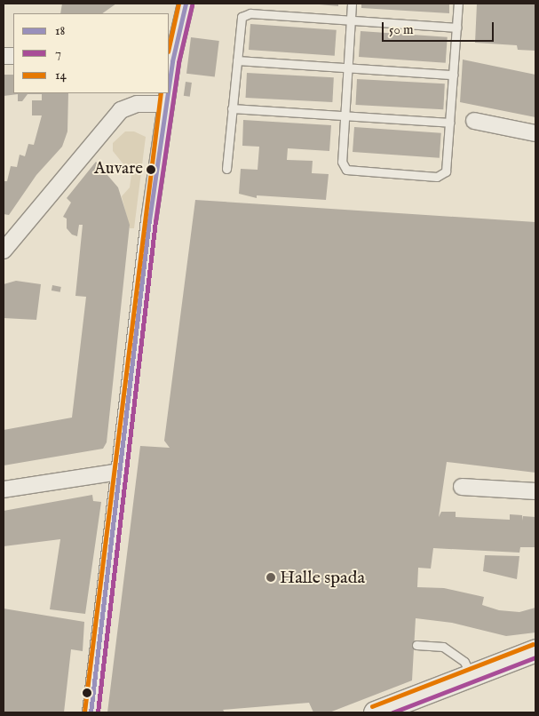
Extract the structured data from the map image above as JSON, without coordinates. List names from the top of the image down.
{
  "places": ["Auvare", "Halle spada"],
  "lines": ["transit line 18", "transit line 14", "transit line 7"],
  "legend": ["18", "7", "14"],
  "scale_bar": "50 m"
}
